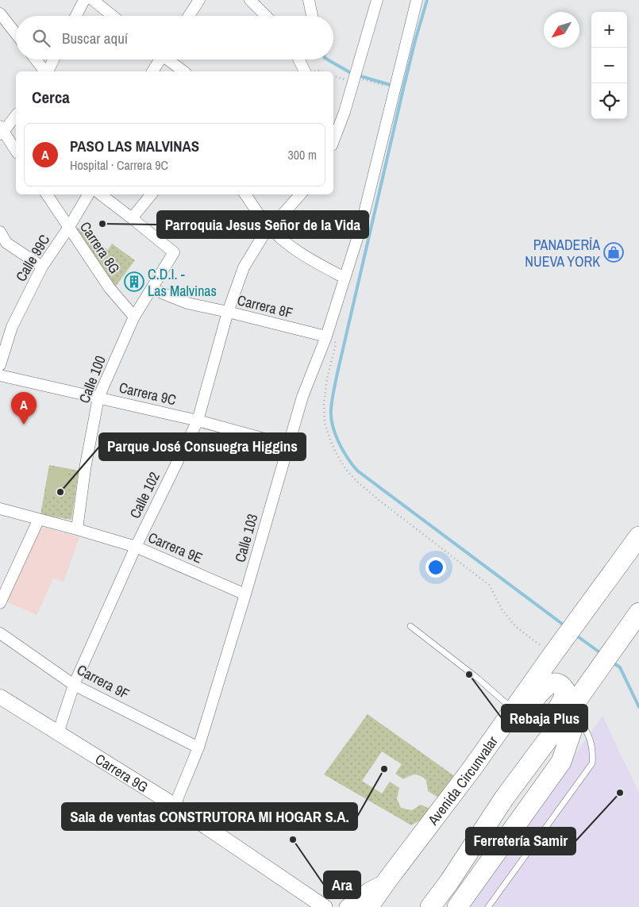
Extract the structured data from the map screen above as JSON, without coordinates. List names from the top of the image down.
{
  "streets": {
    "highway": ["Avenida Circunvalar"],
    "street": [
      "Carrera 8G",
      "Calle 99C",
      "Carrera 8F",
      "Calle 100",
      "Carrera 9C",
      "Calle 102",
      "Calle 103",
      "Carrera 9E",
      "Carrera 9F",
      "Carrera 9G"
    ]
  },
  "crossings": [
    ["Carrera 8G", "Calle 99C"],
    ["Carrera 8G", "Calle 100"],
    ["Carrera 8F", "Calle 100"],
    ["Carrera 8F", "Calle 102"],
    ["Carrera 8F", "Calle 103"],
    ["Calle 100", "Carrera 9C"],
    ["Calle 100", "Carrera 9E"],
    ["Carrera 9C", "Calle 102"],
    ["Carrera 9C", "Calle 103"],
    ["Calle 102", "Carrera 9E"],
    ["Calle 102", "Carrera 9F"],
    ["Calle 102", "Carrera 9G"],
    ["Calle 103", "Carrera 9E"],
    ["Calle 103", "Carrera 9F"],
    ["Calle 103", "Carrera 9G"]
  ],
  "places": {
    "other": [
      "Parroquia Jesus Señor de la Vida",
      "Parque José Consuegra Higgins",
      "Rebaja Plus",
      "Sala de ventas CONSTRUTORA MI HOGAR S.A.",
      "Ferretería Samir",
      "Ara"
    ],
    "shop": ["PANADERÍA NUEVA YORK"],
    "building": ["C.D.I. - Las Malvinas"]
  },
  "north": "bottom left",
  "page": {
    "map_buttons": ["+", "−"],
    "search": "Buscar aquí",
    "heading": "Cerca",
    "list": [
      {
        "mark": "A",
        "name": "PASO LAS MALVINAS",
        "note": "Hospital · Carrera 9C",
        "value": "300 m"
      }
    ],
    "pins": "A"
  }
}
